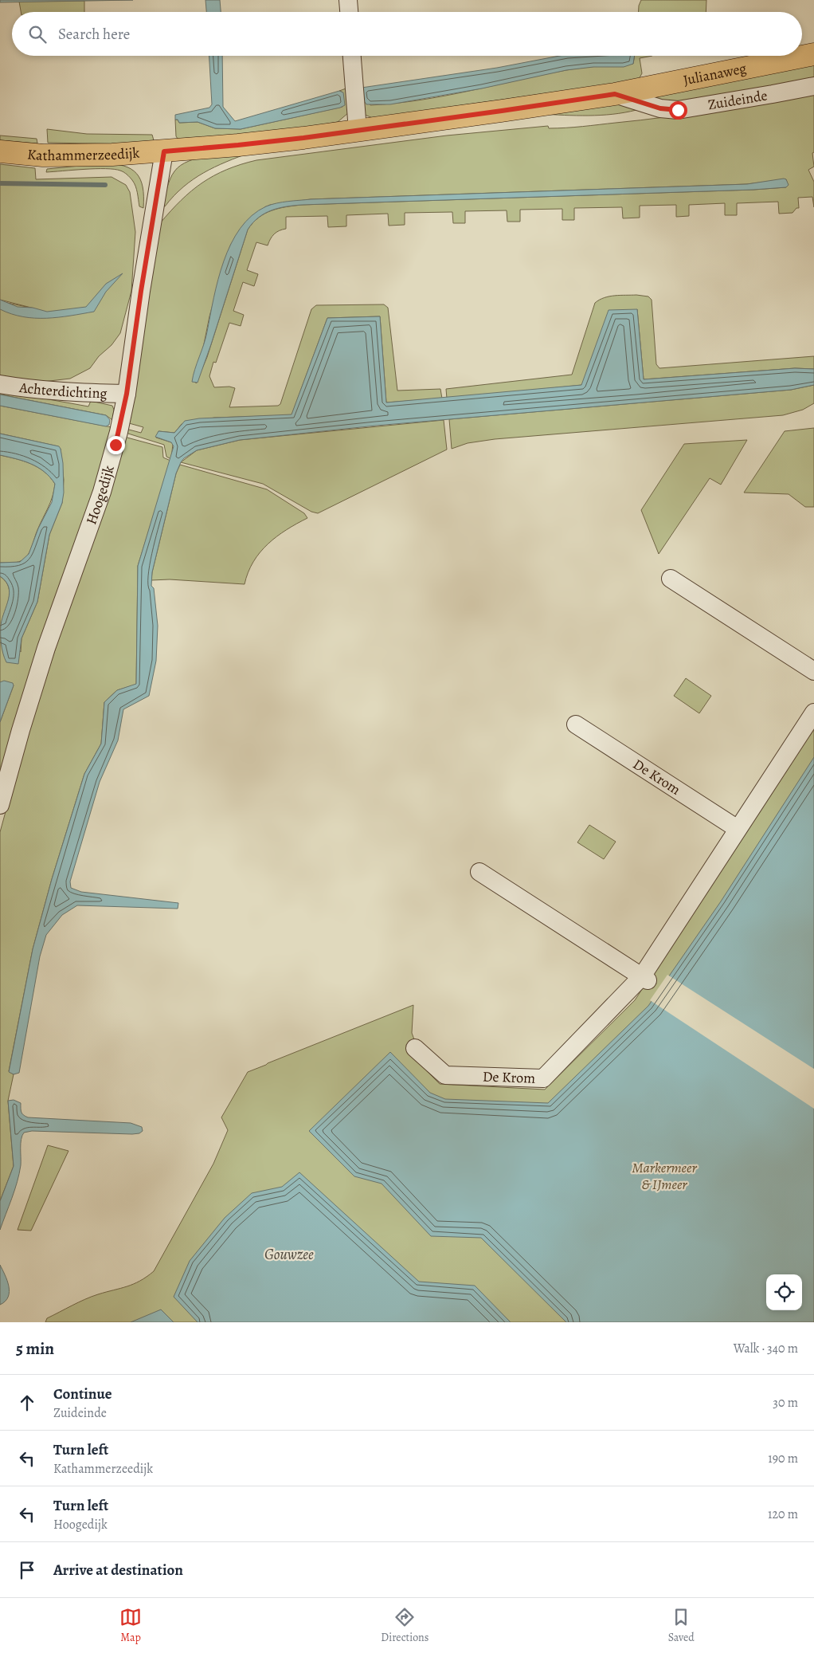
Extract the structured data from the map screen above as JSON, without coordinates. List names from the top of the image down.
{
  "streets": {
    "main road": ["Julianaweg", "Kathammerzeedijk"],
    "street": [
      "Zuideinde",
      "Achterdichting",
      "Hoogedijk",
      "De Krom"
    ]
  },
  "crossings": [
    ["Julianaweg", "Zuideinde"],
    ["Julianaweg", "Kathammerzeedijk"],
    ["Zuideinde", "Kathammerzeedijk"],
    ["Kathammerzeedijk", "Hoogedijk"],
    ["Achterdichting", "Hoogedijk"]
  ],
  "water": ["Gouwzee"],
  "parks": ["Markermeer & IJmeer"],
  "page": {
    "search": "Search here",
    "heading": ["5 min", "Walk · 340 m"],
    "list": [
      ["Continue", "Zuideinde", "30 m"],
      ["Turn left", "Kathammerzeedijk", "190 m"],
      ["Turn left", "Hoogedijk", "120 m"],
      "Arrive at destination"
    ],
    "nav": ["Map", "Directions", "Saved"]
  }
}
